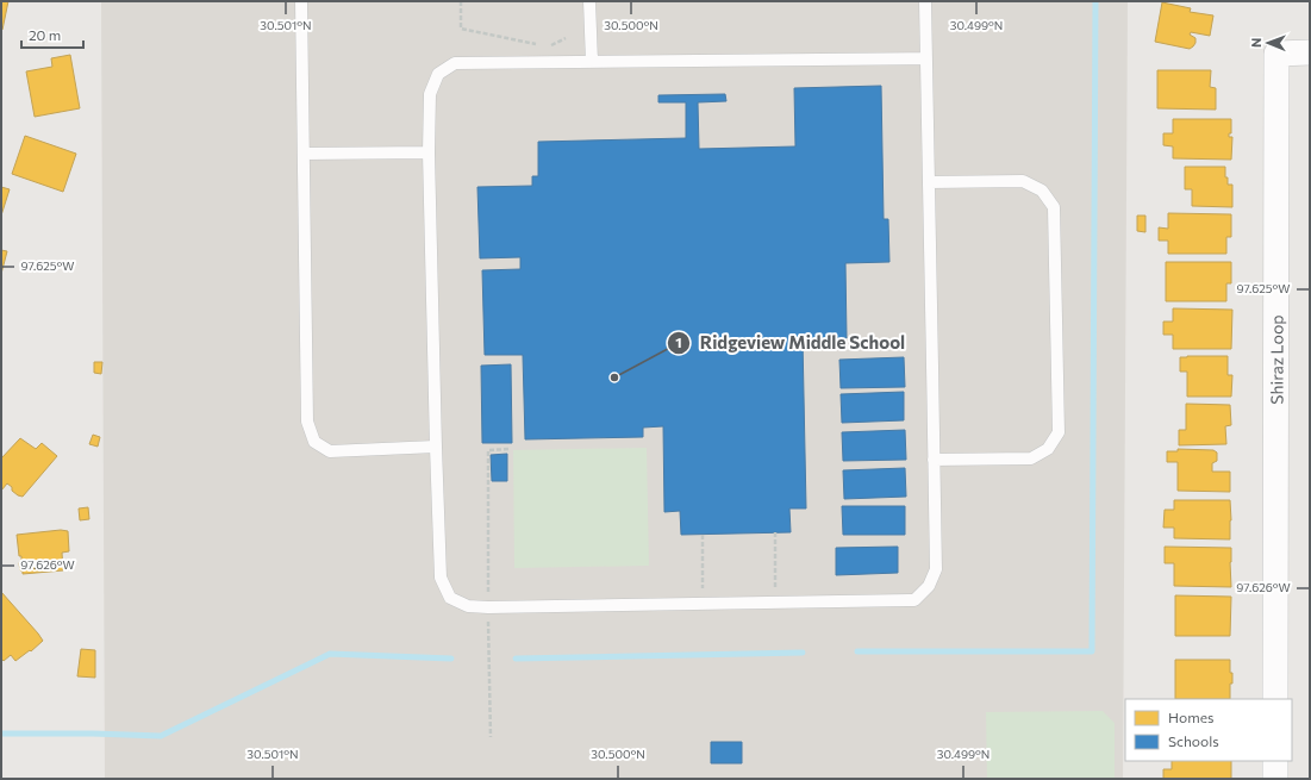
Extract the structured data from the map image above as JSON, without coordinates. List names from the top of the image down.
{
  "streets": {
    "street": ["Shiraz Loop"]
  },
  "places": ["Ridgeview Middle School"],
  "legend": ["Homes", "Schools"],
  "scale_bar": "20 m",
  "north": "left",
  "coordinates": [
    "30.501°N",
    "30.500°N",
    "30.499°N",
    "97.625°W",
    "97.626°W"
  ]
}
